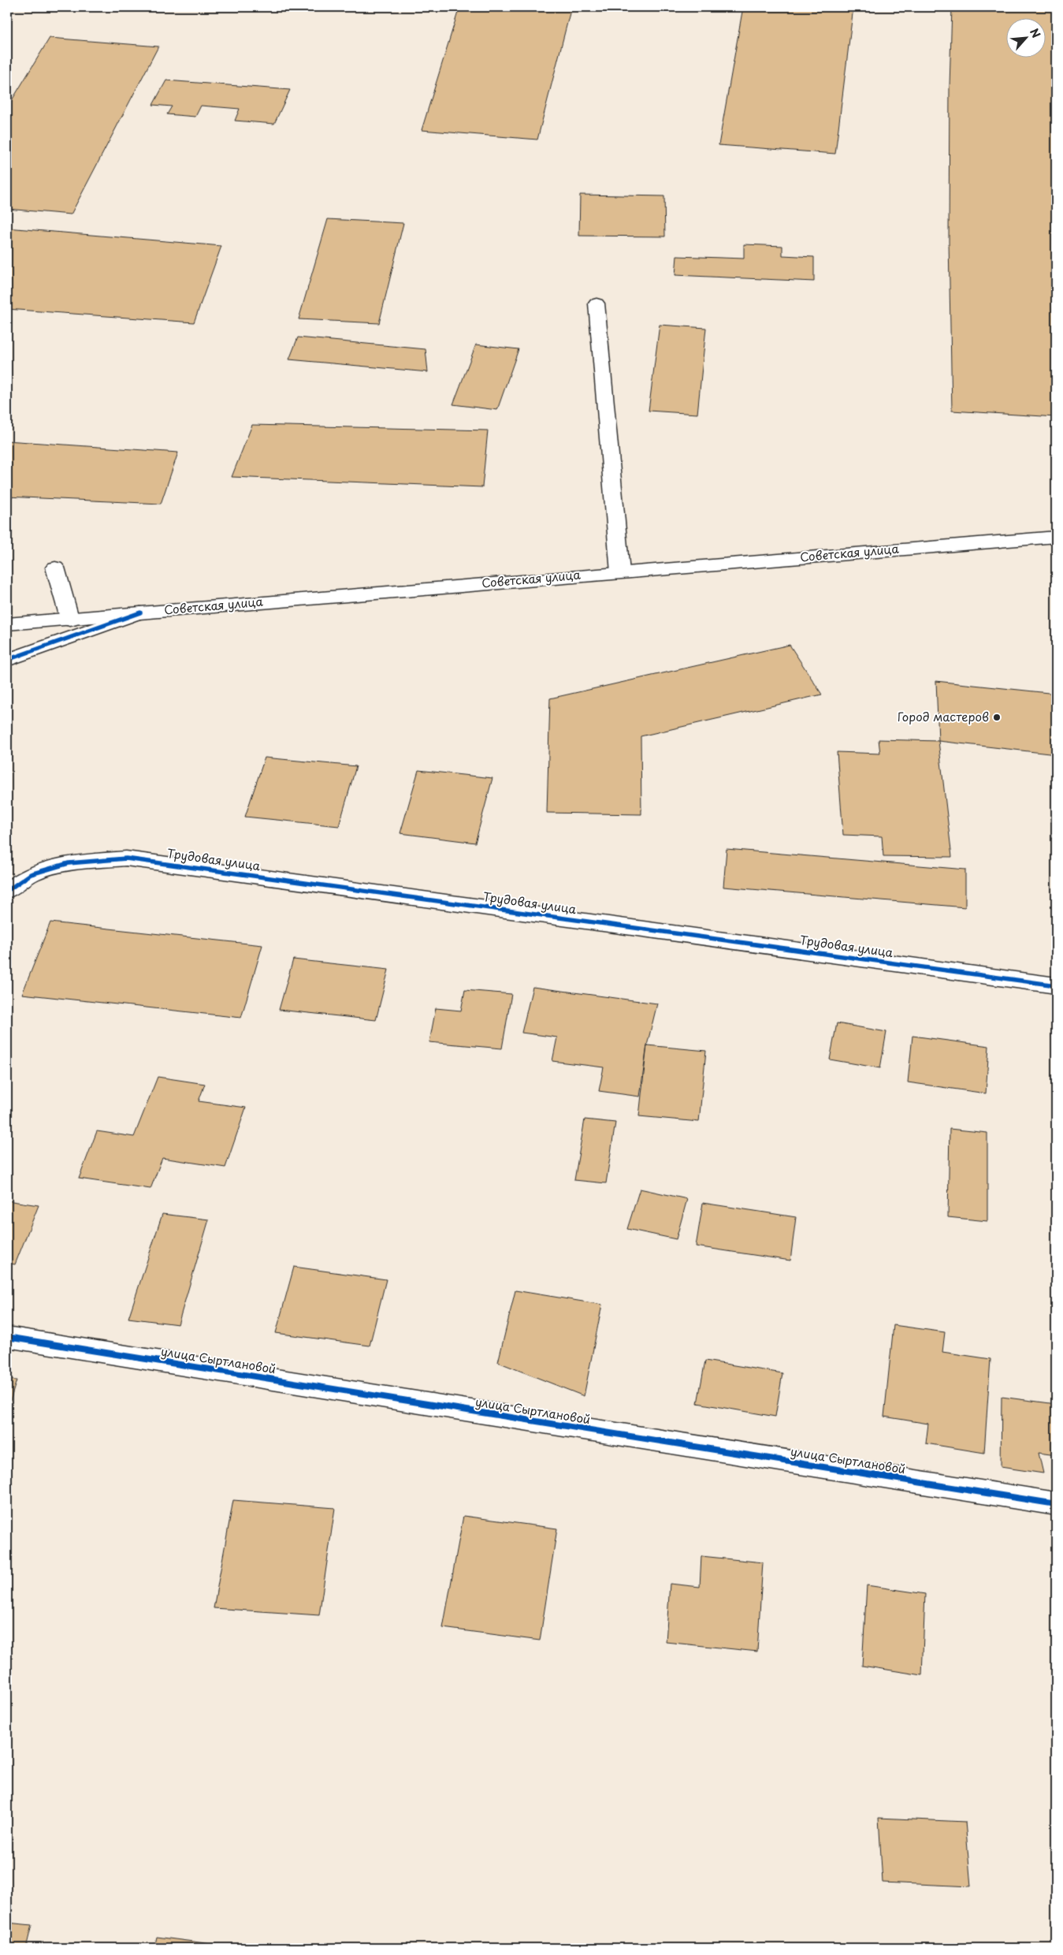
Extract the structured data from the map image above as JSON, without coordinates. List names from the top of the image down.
{
  "streets": {
    "street": ["Советская улица", "Трудовая улица", "улица Сыртлановой"]
  },
  "places": ["Город мастеров"],
  "north": "top right"
}
